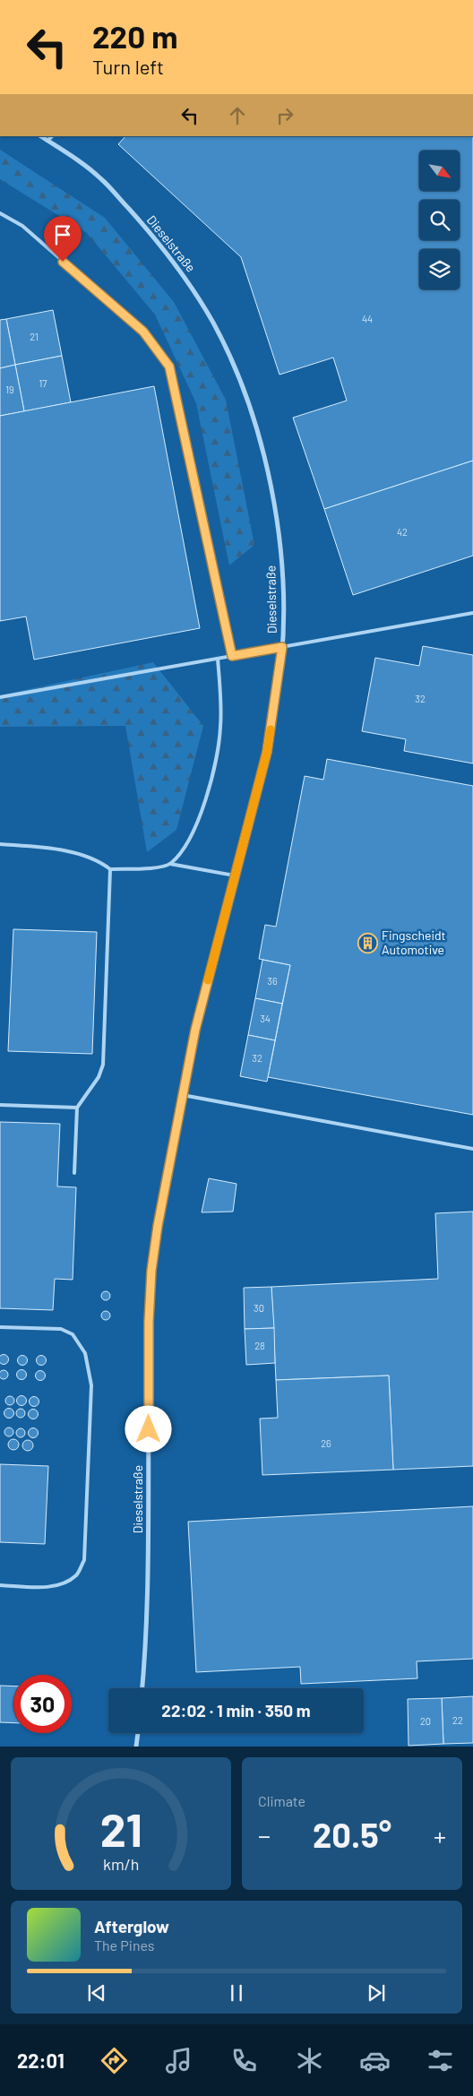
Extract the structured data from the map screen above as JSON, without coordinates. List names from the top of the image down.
{
  "streets": {
    "street": ["Dieselstraße"]
  },
  "places": {
    "building": ["Fingscheidt Automotive"]
  },
  "house_numbers": [
    "44",
    "21",
    "17",
    "19",
    "42",
    "32",
    "36",
    "34",
    "32",
    "30",
    "28",
    "26",
    "22",
    "20"
  ],
  "north": "bottom right",
  "page": {
    "turn": ["220 m", "Turn left"],
    "limit": "30",
    "trip": "22:02 · 1 min · 350 m",
    "tile": "Climate",
    "heat": ["−", "20.5°", "+"],
    "song": ["Afterglow", "The Pines"],
    "tabs": "22:01",
    "gauge": ["21", "km/h"]
  }
}
